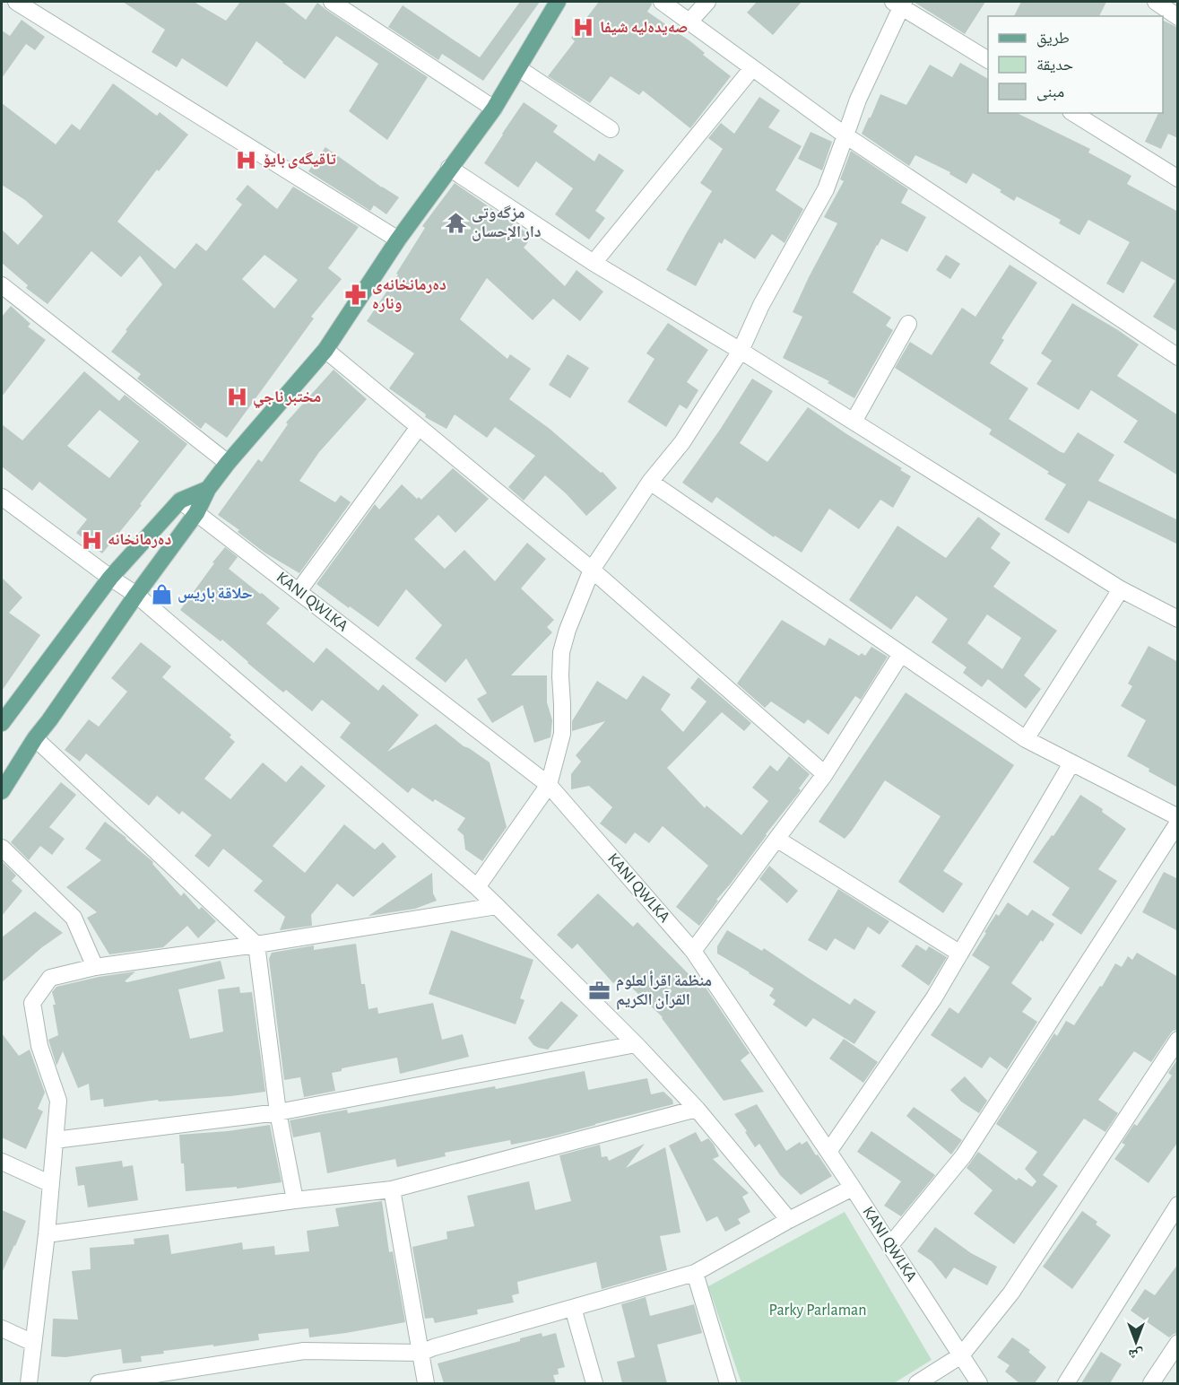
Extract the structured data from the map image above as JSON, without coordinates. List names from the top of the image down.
{
  "streets": {
    "street": ["KANI QWLKA"]
  },
  "parks": ["Parky Parlaman"],
  "places": {
    "hospital": [
      "صەیدەلیە شیفا",
      "تاقیگەی بایۆ",
      "مختبر ناجي",
      "دەرمانخانە"
    ],
    "temple": ["مزگەوتی دار الإحسان"],
    "pharmacy": ["دەرمانخانەی ونارە"],
    "shop": ["حلاقة باریس"],
    "office": ["منظمة اقرأ لعلوم القرآن الكريم"]
  },
  "legend": ["طريق", "حديقة", "مبنى"],
  "north": "bottom"
}
